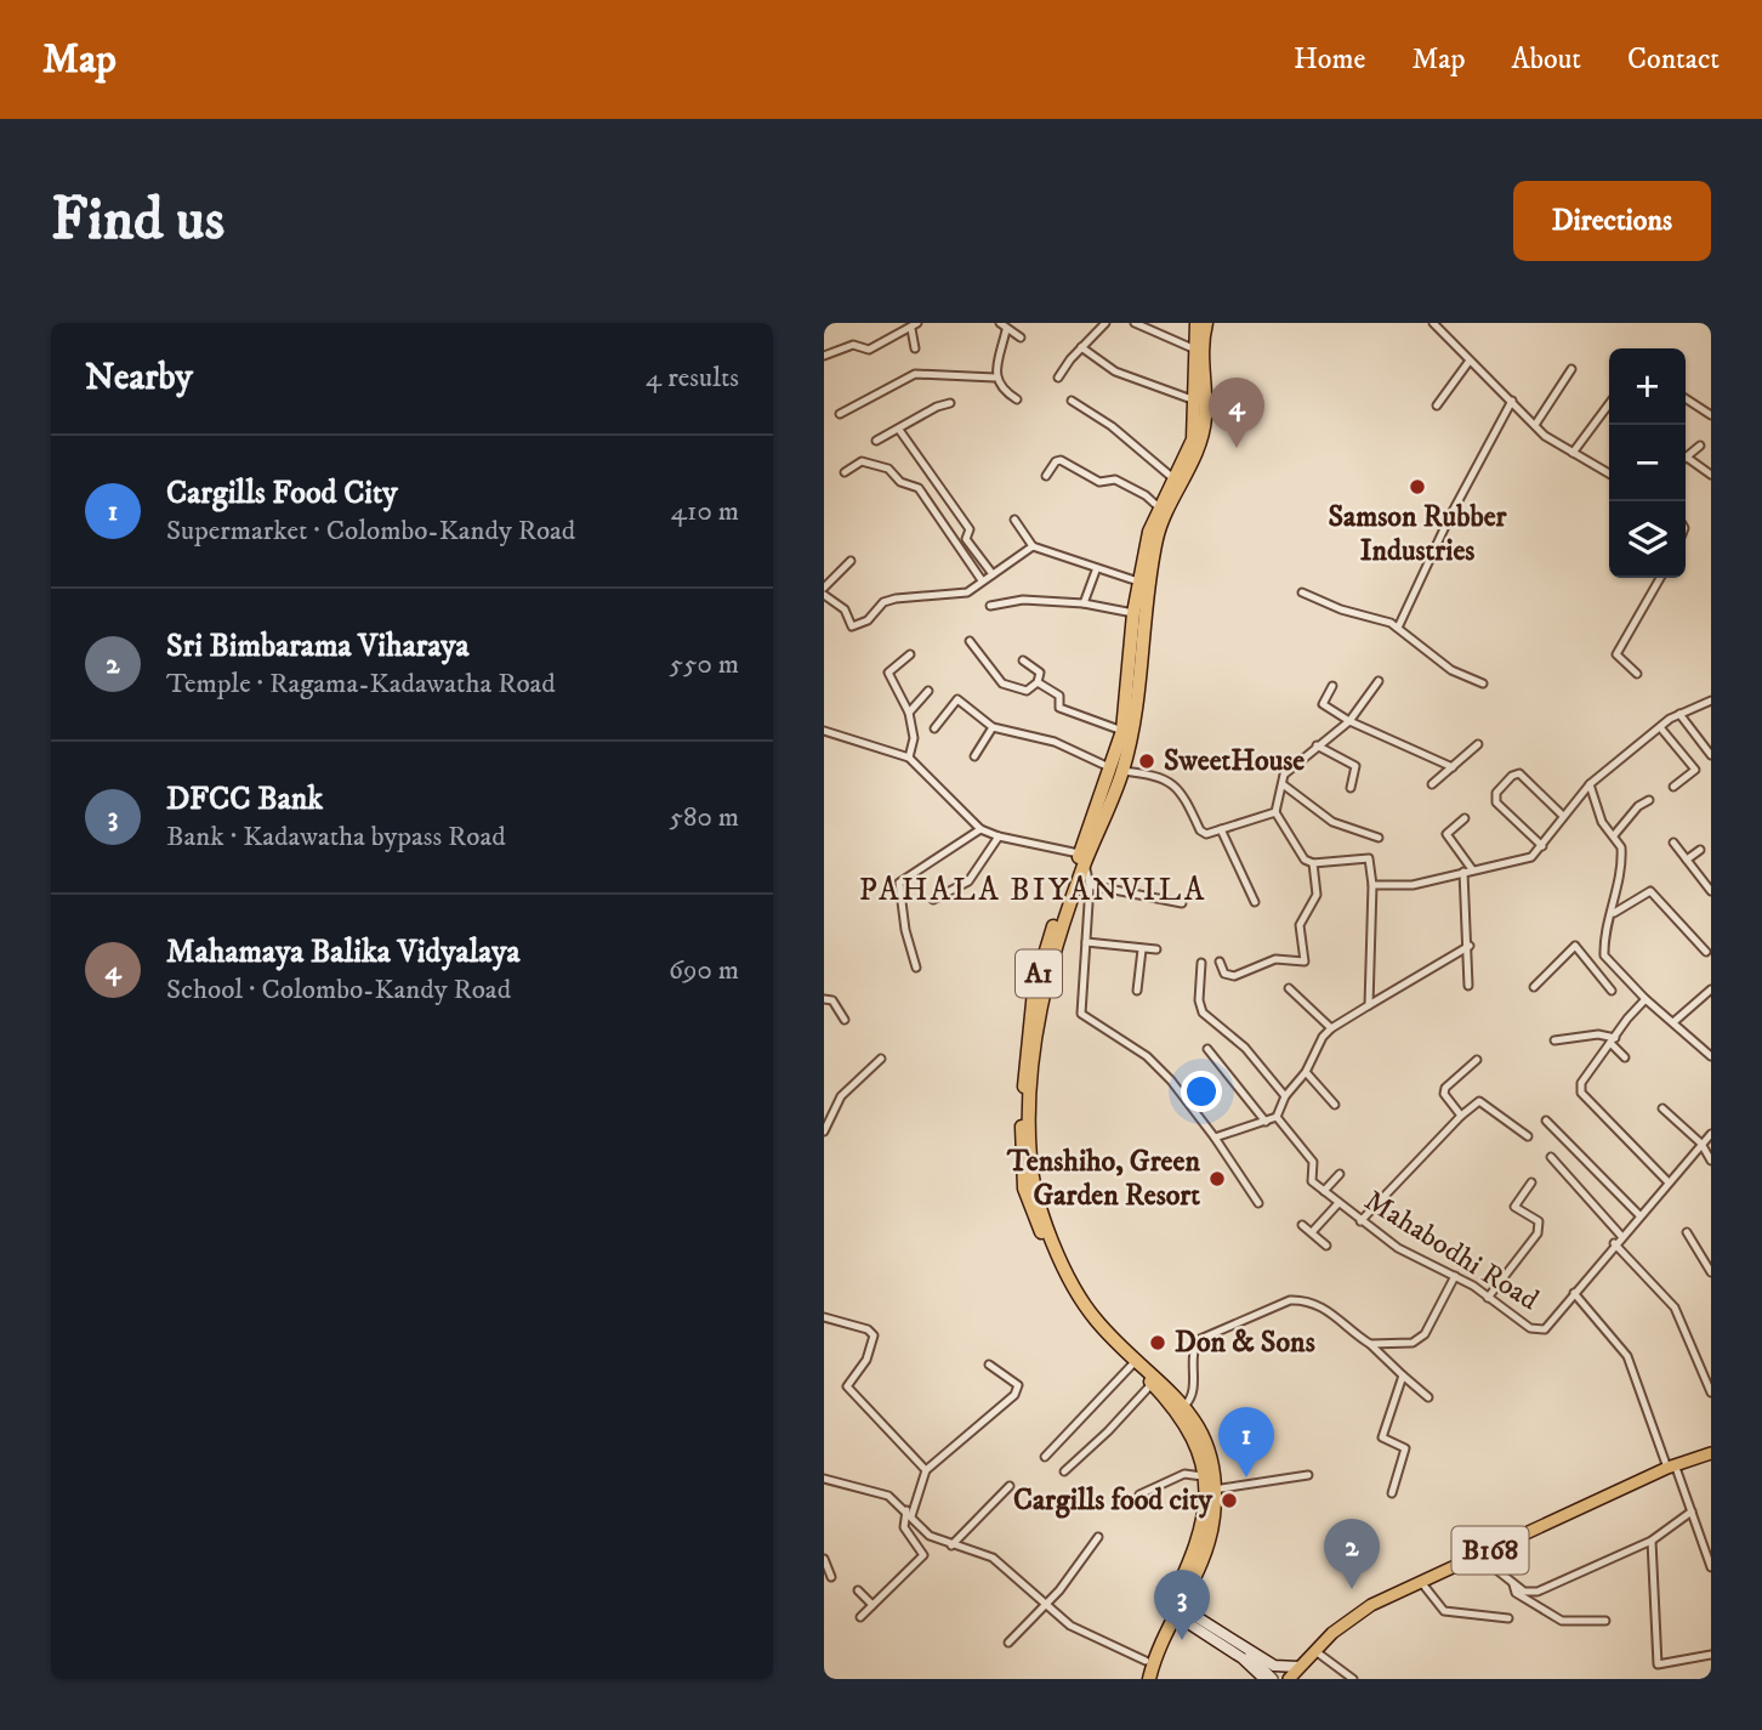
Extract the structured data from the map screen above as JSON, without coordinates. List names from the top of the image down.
{
  "streets": {
    "highway": ["A1"],
    "main road": ["B168"],
    "street": ["Mahabodhi Road"]
  },
  "districts": ["PAHALA BIYANVILA"],
  "places": [
    "Samson Rubber Industries",
    "SweetHouse",
    "Tenshiho, Green Garden Resort",
    "Don & Sons",
    "Cargills food city"
  ],
  "page": {
    "header": "Map",
    "nav": [
      "Home",
      "Map",
      "About",
      "Contact"
    ],
    "buttons": "Directions",
    "title": "Find us",
    "heading": ["Nearby", "4 results"],
    "map_buttons": ["+", "−"],
    "pins": [
      "4",
      "1",
      "2",
      "3"
    ],
    "list": [
      {
        "mark": "1",
        "name": "Cargills Food City",
        "note": "Supermarket · Colombo-Kandy Road",
        "value": "410 m"
      },
      {
        "mark": "2",
        "name": "Sri Bimbarama Viharaya",
        "note": "Temple · Ragama-Kadawatha Road",
        "value": "550 m"
      },
      {
        "mark": "3",
        "name": "DFCC Bank",
        "note": "Bank · Kadawatha bypass Road",
        "value": "580 m"
      },
      {
        "mark": "4",
        "name": "Mahamaya Balika Vidyalaya",
        "note": "School · Colombo-Kandy Road",
        "value": "690 m"
      }
    ]
  }
}
